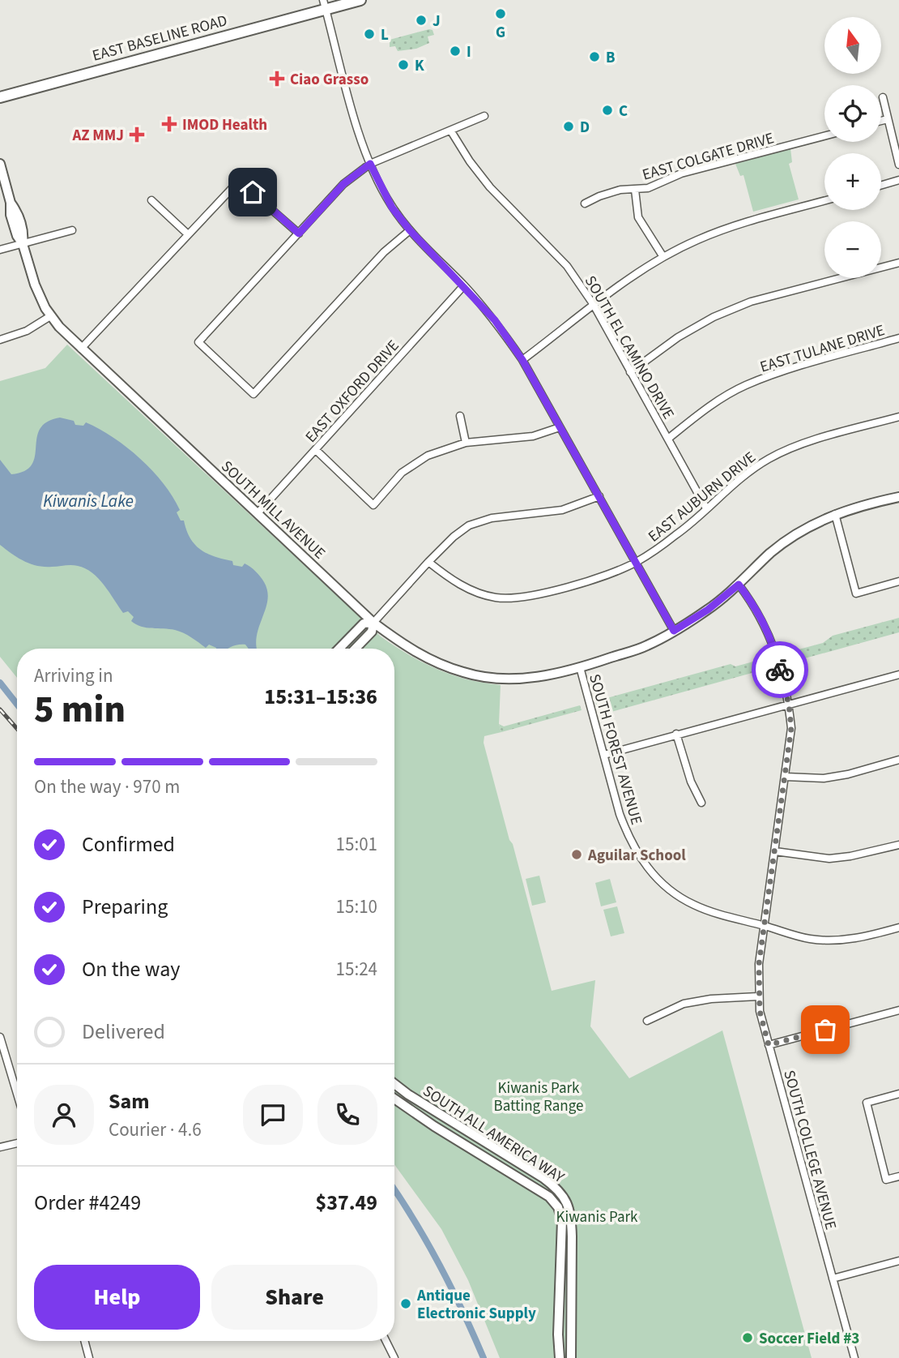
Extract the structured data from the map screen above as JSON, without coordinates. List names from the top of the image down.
{
  "streets": {
    "main road": ["EAST BASELINE ROAD"],
    "street": [
      "EAST COLGATE DRIVE",
      "SOUTH EL CAMINO DRIVE",
      "EAST TULANE DRIVE",
      "EAST OXFORD DRIVE",
      "EAST AUBURN DRIVE",
      "SOUTH MILL AVENUE",
      "SOUTH FOREST AVENUE",
      "SOUTH ALL AMERICA WAY",
      "SOUTH COLLEGE AVENUE"
    ]
  },
  "crossings": [
    ["SOUTH EL CAMINO DRIVE", "EAST TULANE DRIVE"],
    ["SOUTH EL CAMINO DRIVE", "EAST AUBURN DRIVE"],
    ["EAST OXFORD DRIVE", "SOUTH MILL AVENUE"],
    ["SOUTH MILL AVENUE", "SOUTH FOREST AVENUE"],
    ["SOUTH MILL AVENUE", "SOUTH COLLEGE AVENUE"],
    ["SOUTH FOREST AVENUE", "SOUTH COLLEGE AVENUE"]
  ],
  "water": ["Kiwanis Lake"],
  "parks": ["Kiwanis Park Batting Range", "Kiwanis Park"],
  "places": {
    "other": [
      "G",
      "J",
      "L",
      "I",
      "B",
      "K",
      "C",
      "D",
      "Aguilar School",
      "Antique Electronic Supply",
      "Soccer Field #3"
    ],
    "health": ["Ciao Grasso", "IMOD Health", "AZ MMJ"]
  },
  "north": "top",
  "page": {
    "map_buttons": ["+", "−"],
    "heading": ["5 min", "Arriving in", "15:31–15:36"],
    "panel": [
      "Sam",
      "Courier · 4.6",
      "Order #4249",
      "$37.49"
    ],
    "bar": "On the way · 970 m",
    "list": [
      ["Confirmed", "15:01"],
      ["Preparing", "15:10"],
      ["On the way", "15:24"],
      "Delivered"
    ],
    "buttons": ["Help", "Share"]
  }
}
